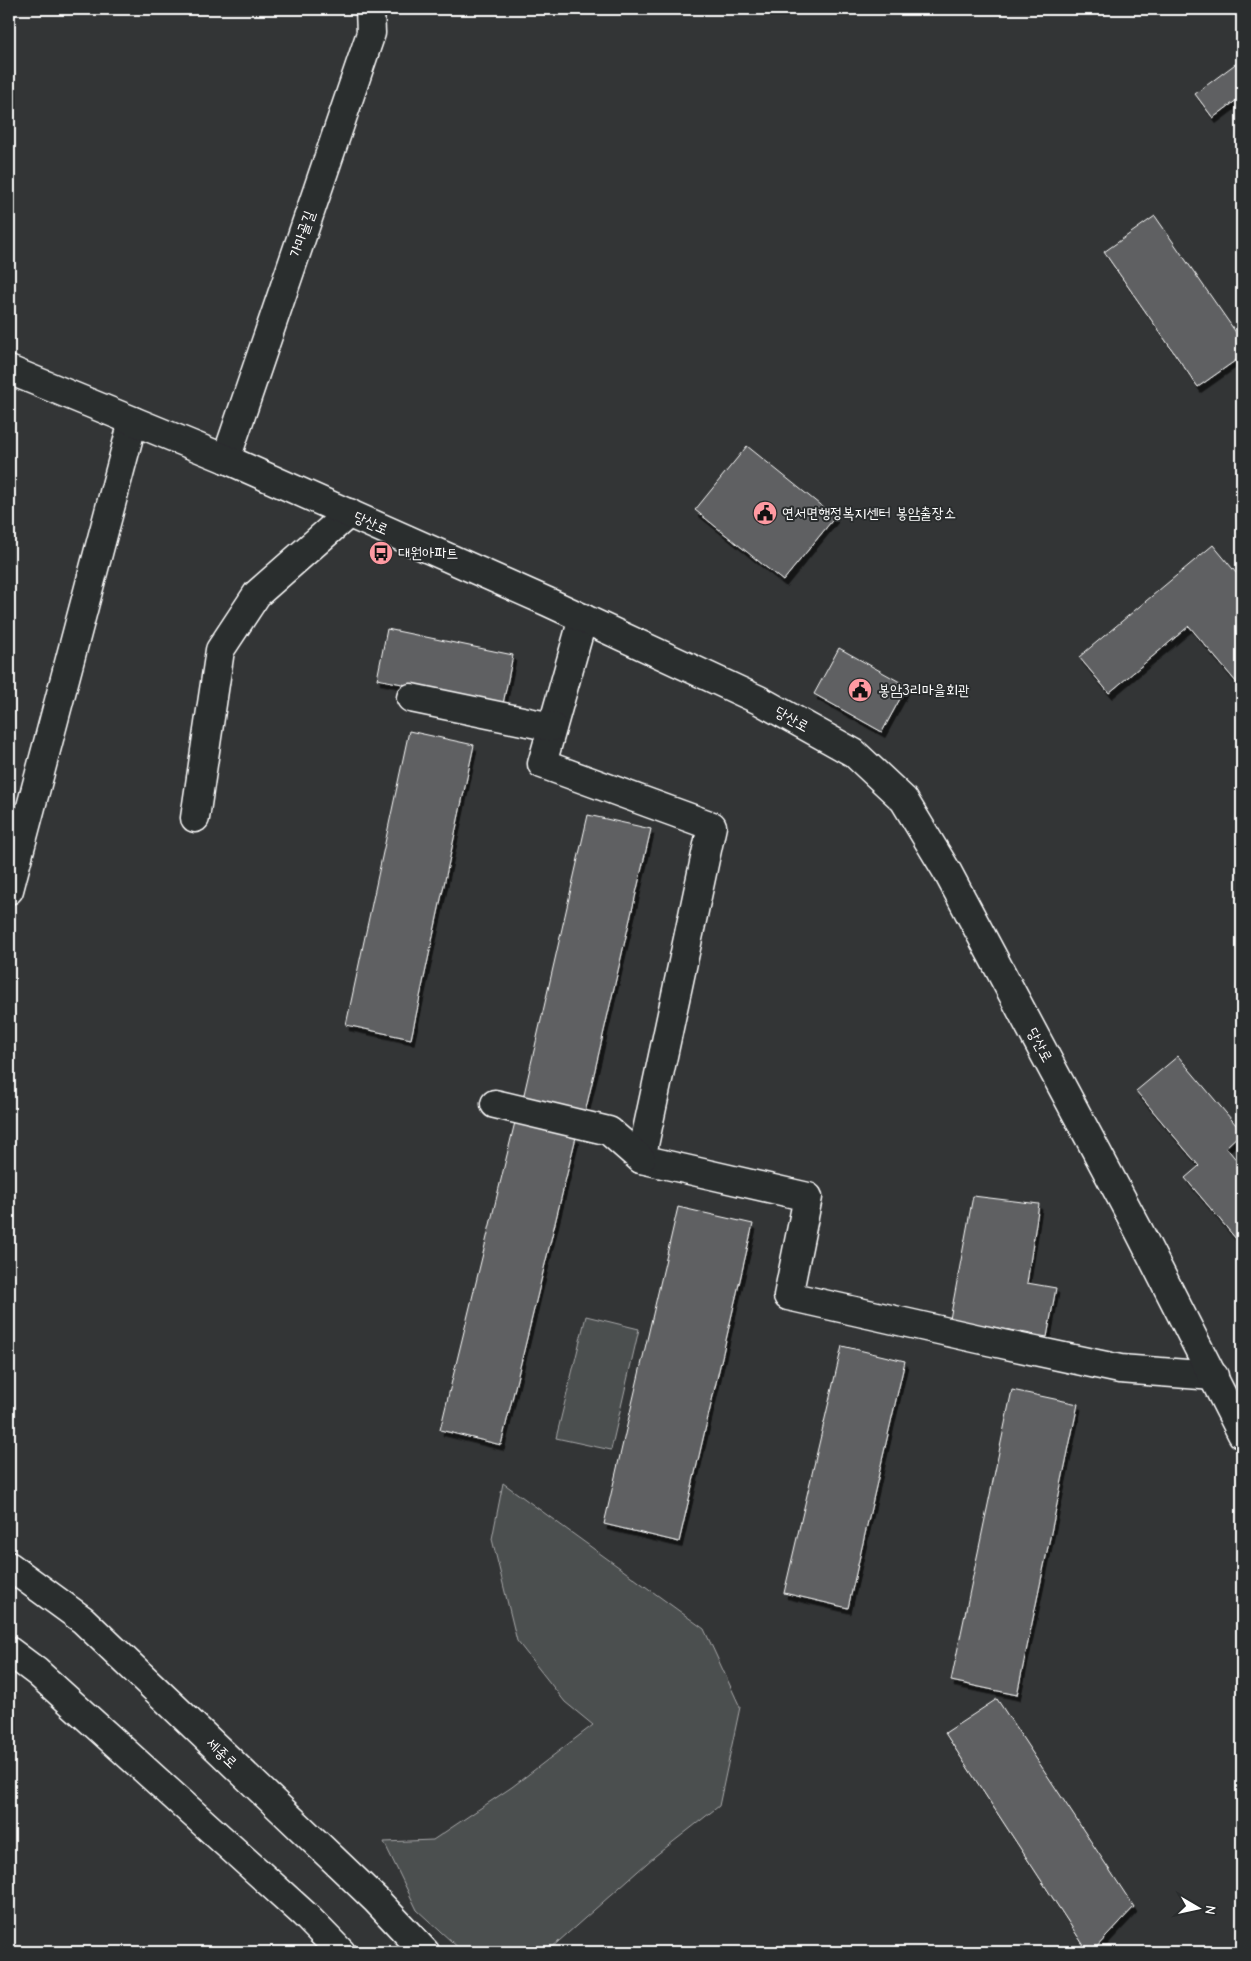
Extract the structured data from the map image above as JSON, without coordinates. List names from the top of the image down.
{
  "streets": {
    "main road": ["가마골길", "당산로", "세종로"]
  },
  "crossings": [
    ["가마골길", "당산로"]
  ],
  "places": {
    "public building": ["연서면행정복지센터 봉암출장소", "봉암3리마을회관"],
    "bus stop": ["대원아파트"]
  },
  "north": "right"
}
